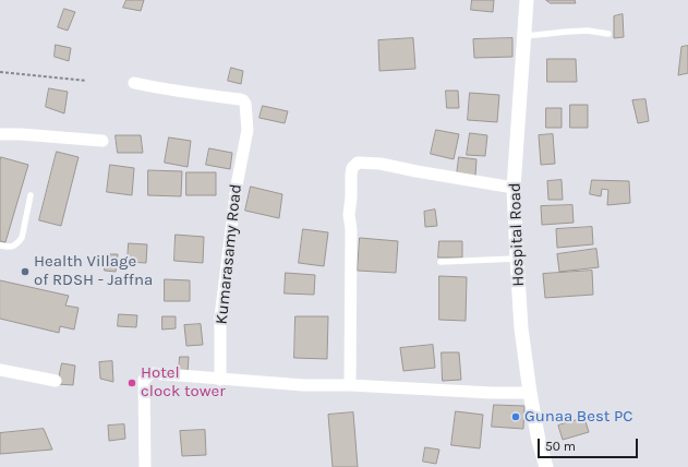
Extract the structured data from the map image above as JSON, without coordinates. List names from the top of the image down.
{
  "streets": {
    "street": ["Hospital Road", "Kumarasamy Road"]
  },
  "places": ["Health Village of RDSH - Jaffna", "Hotel clock tower", "Gunaa Best PC"],
  "scale_bar": "50 m"
}
